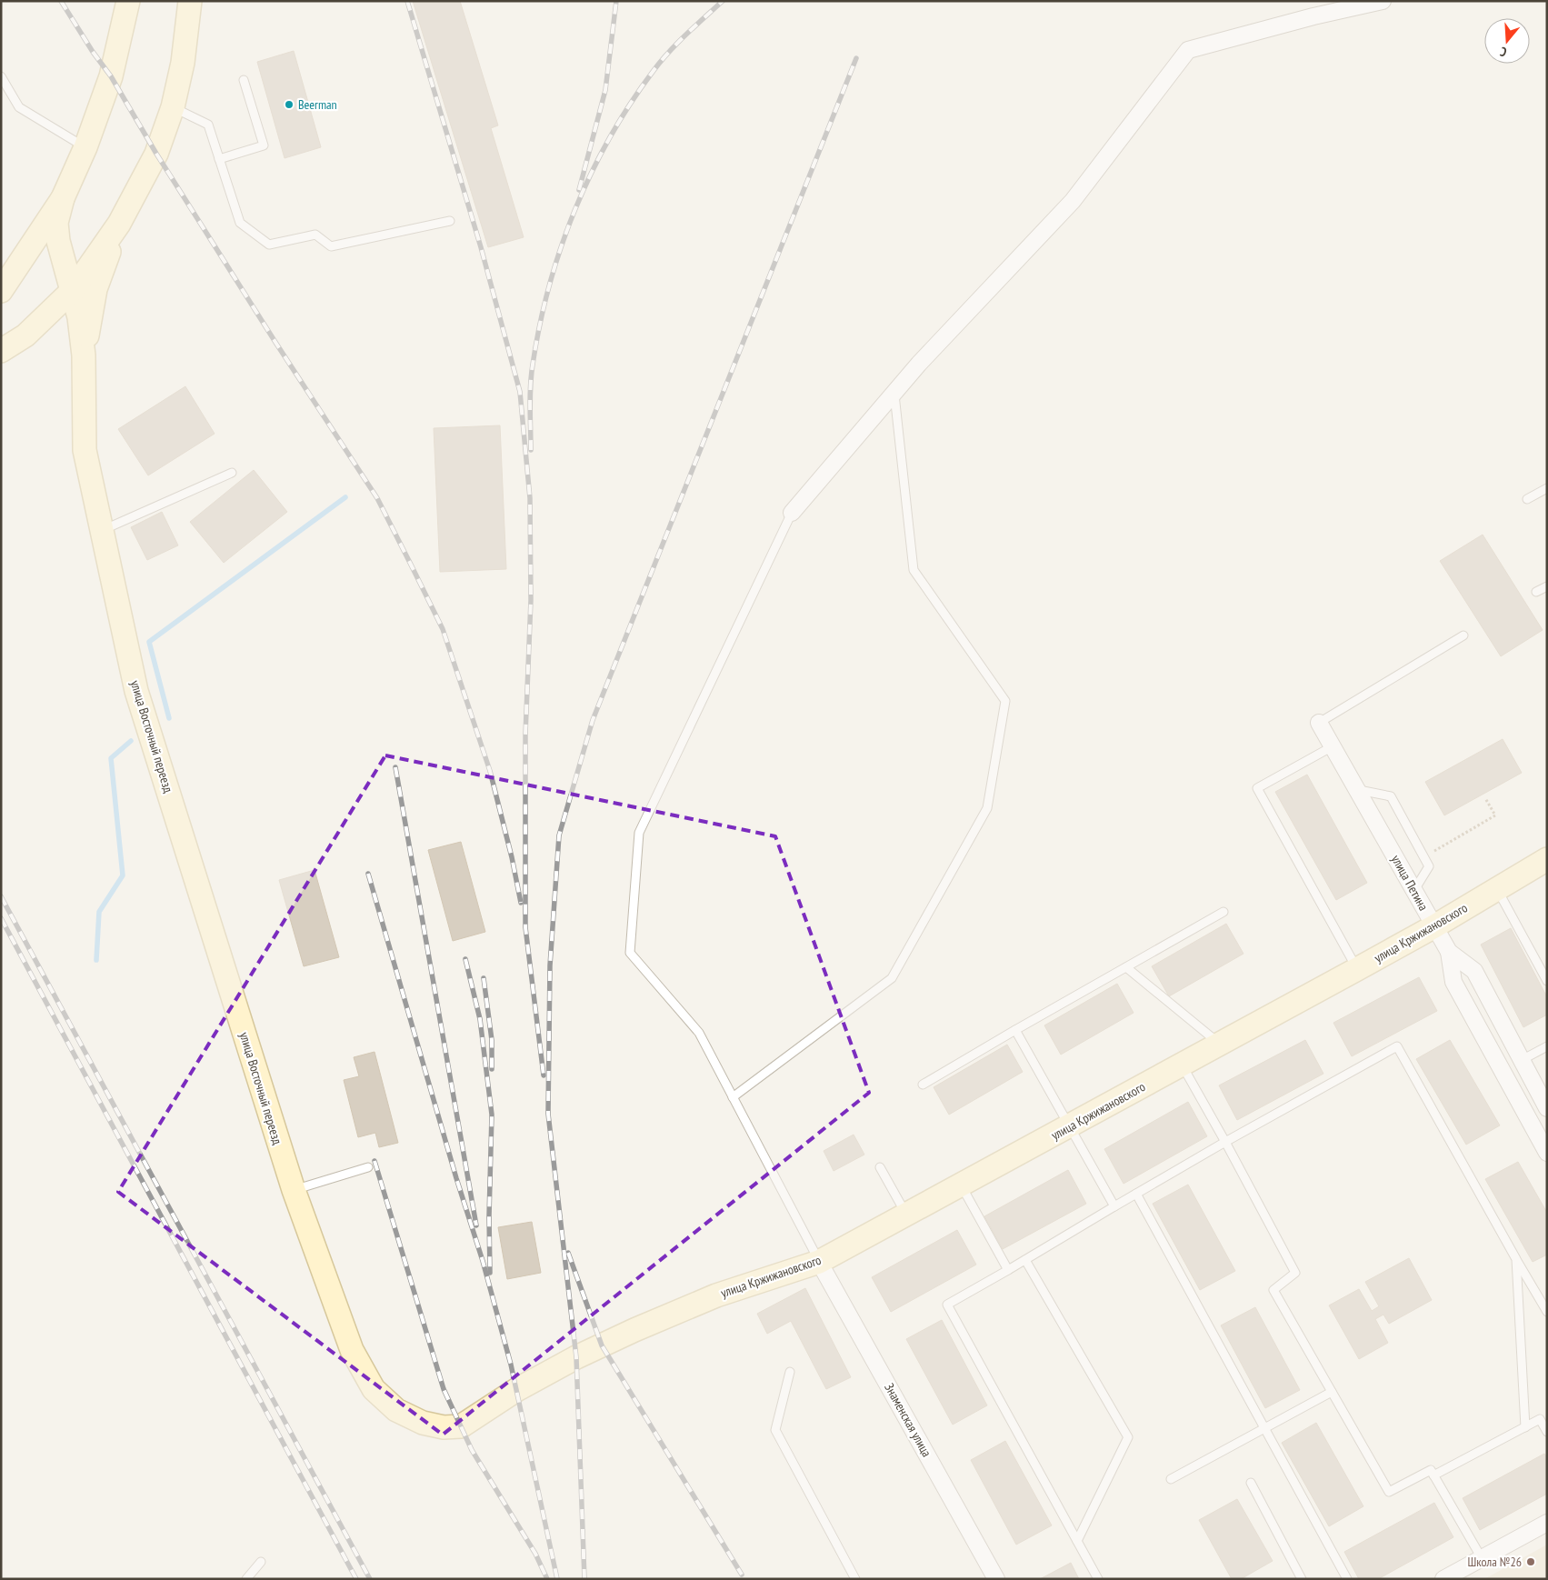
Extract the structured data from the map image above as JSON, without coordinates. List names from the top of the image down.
{
  "streets": {
    "street": [
      "улица Восточный переезд",
      "улица Петина",
      "улица Кржижановского",
      "Знаменская улица"
    ]
  },
  "crossings": [
    ["улица Восточный переезд", "улица Кржижановского"],
    ["улица Петина", "улица Кржижановского"],
    ["улица Кржижановского", "Знаменская улица"]
  ],
  "places": ["Beerman", "Школа №26"],
  "north": "bottom"
}
